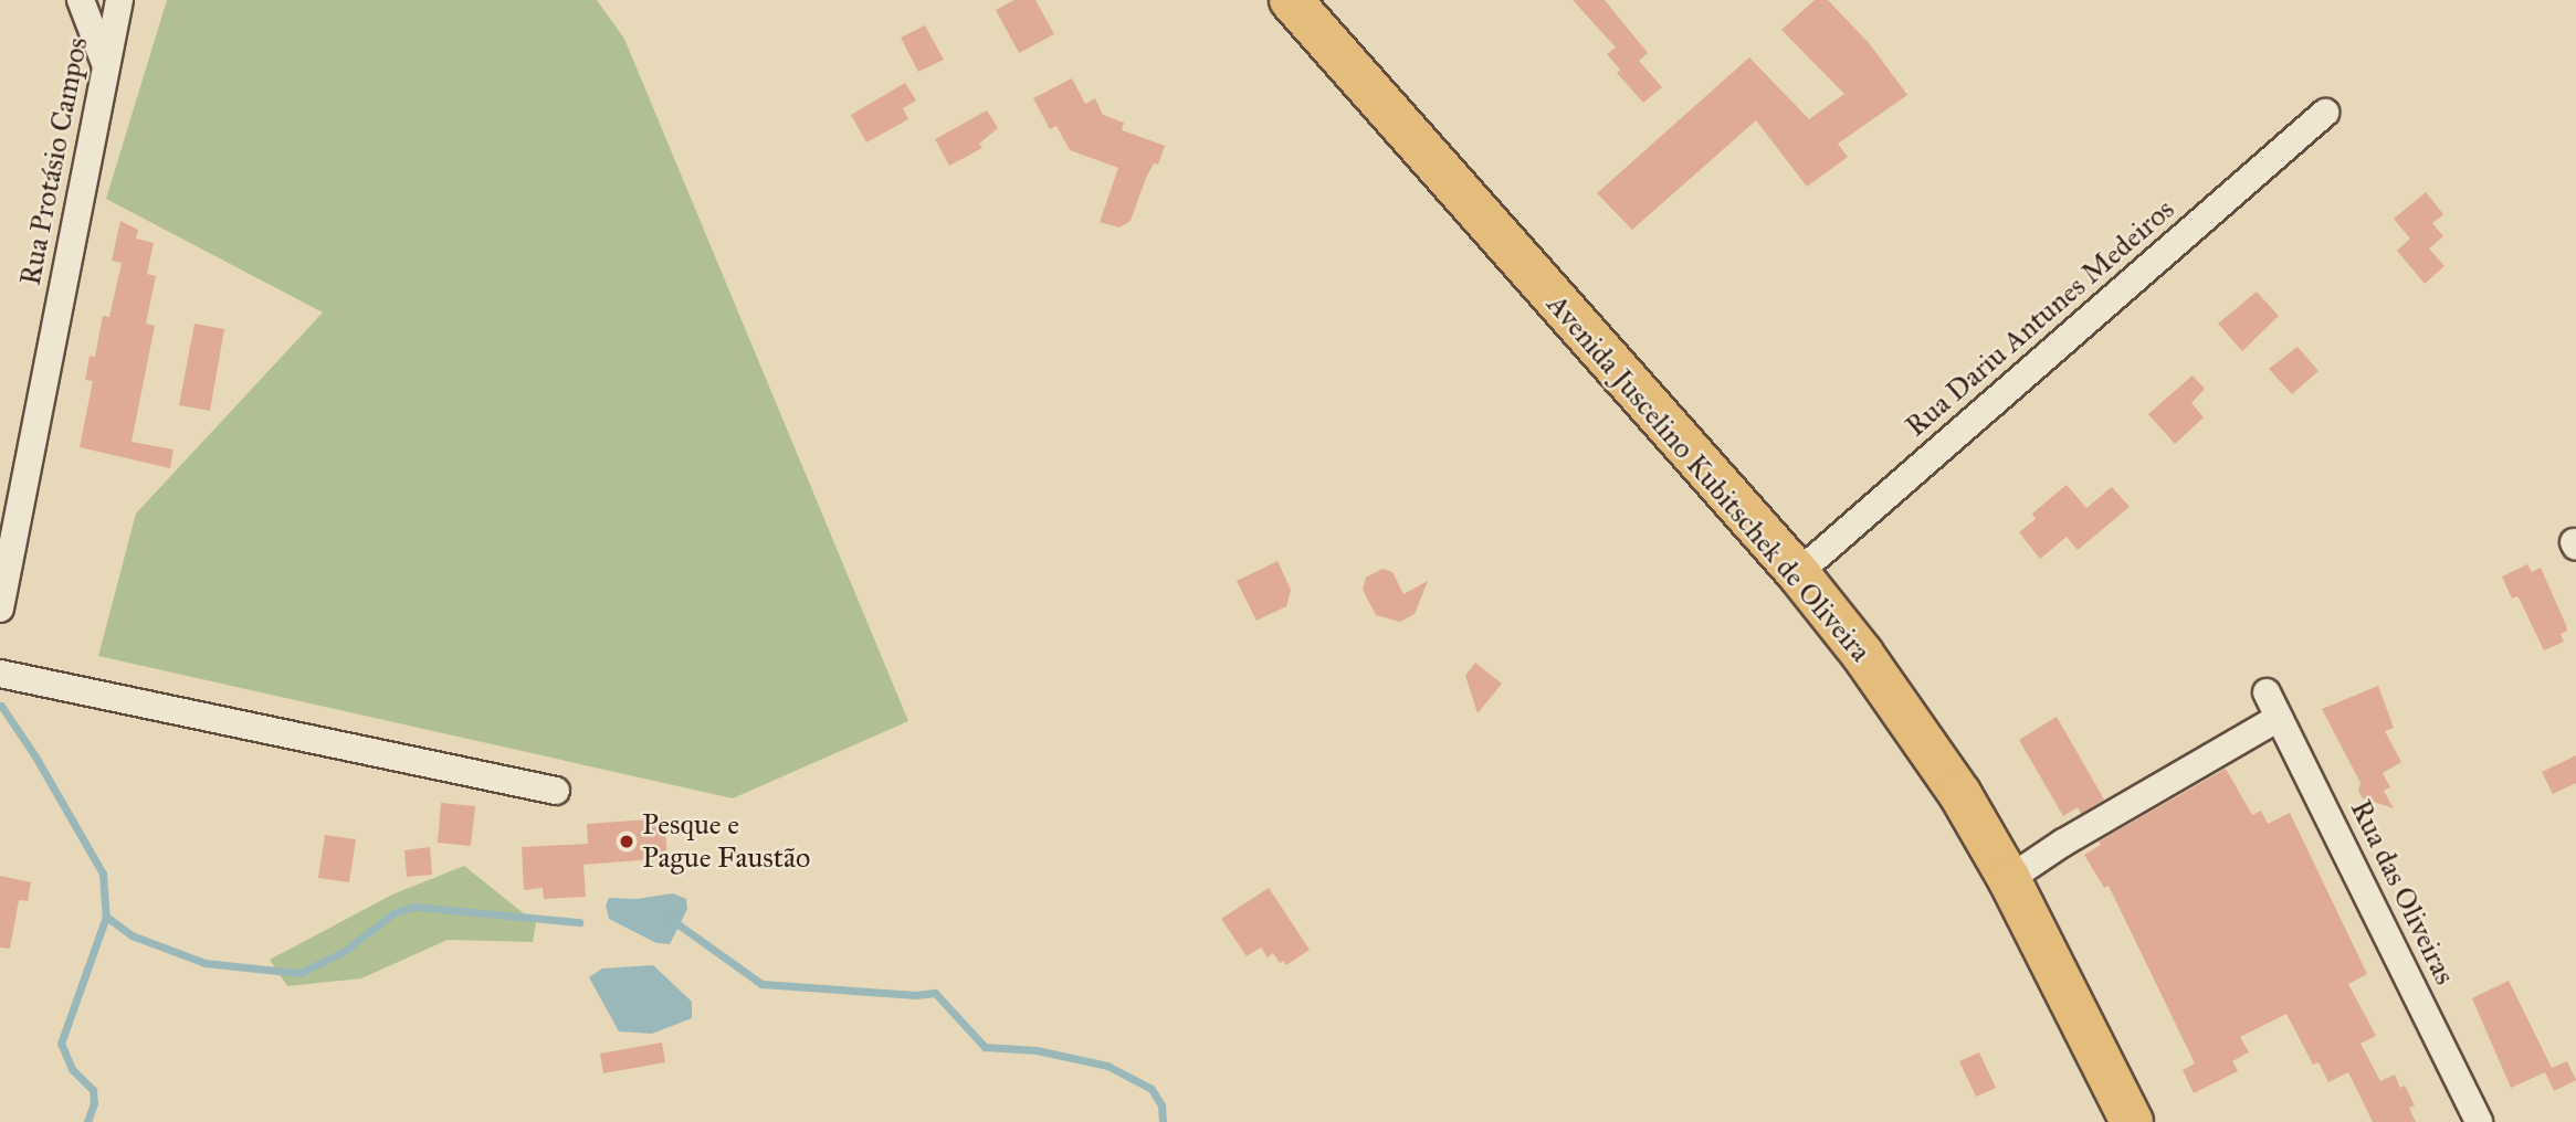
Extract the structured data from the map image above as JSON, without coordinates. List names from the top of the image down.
{
  "streets": {
    "main road": ["Avenida Juscelino Kubitschek de Oliveira"],
    "street": ["Rua Protásio Campos", "Rua Dariu Antunes Medeiros", "Rua das Oliveiras"]
  },
  "crossings": [
    ["Rua Dariu Antunes Medeiros", "Avenida Juscelino Kubitschek de Oliveira"]
  ],
  "places": ["Pesque e Pague Faustão"]
}
